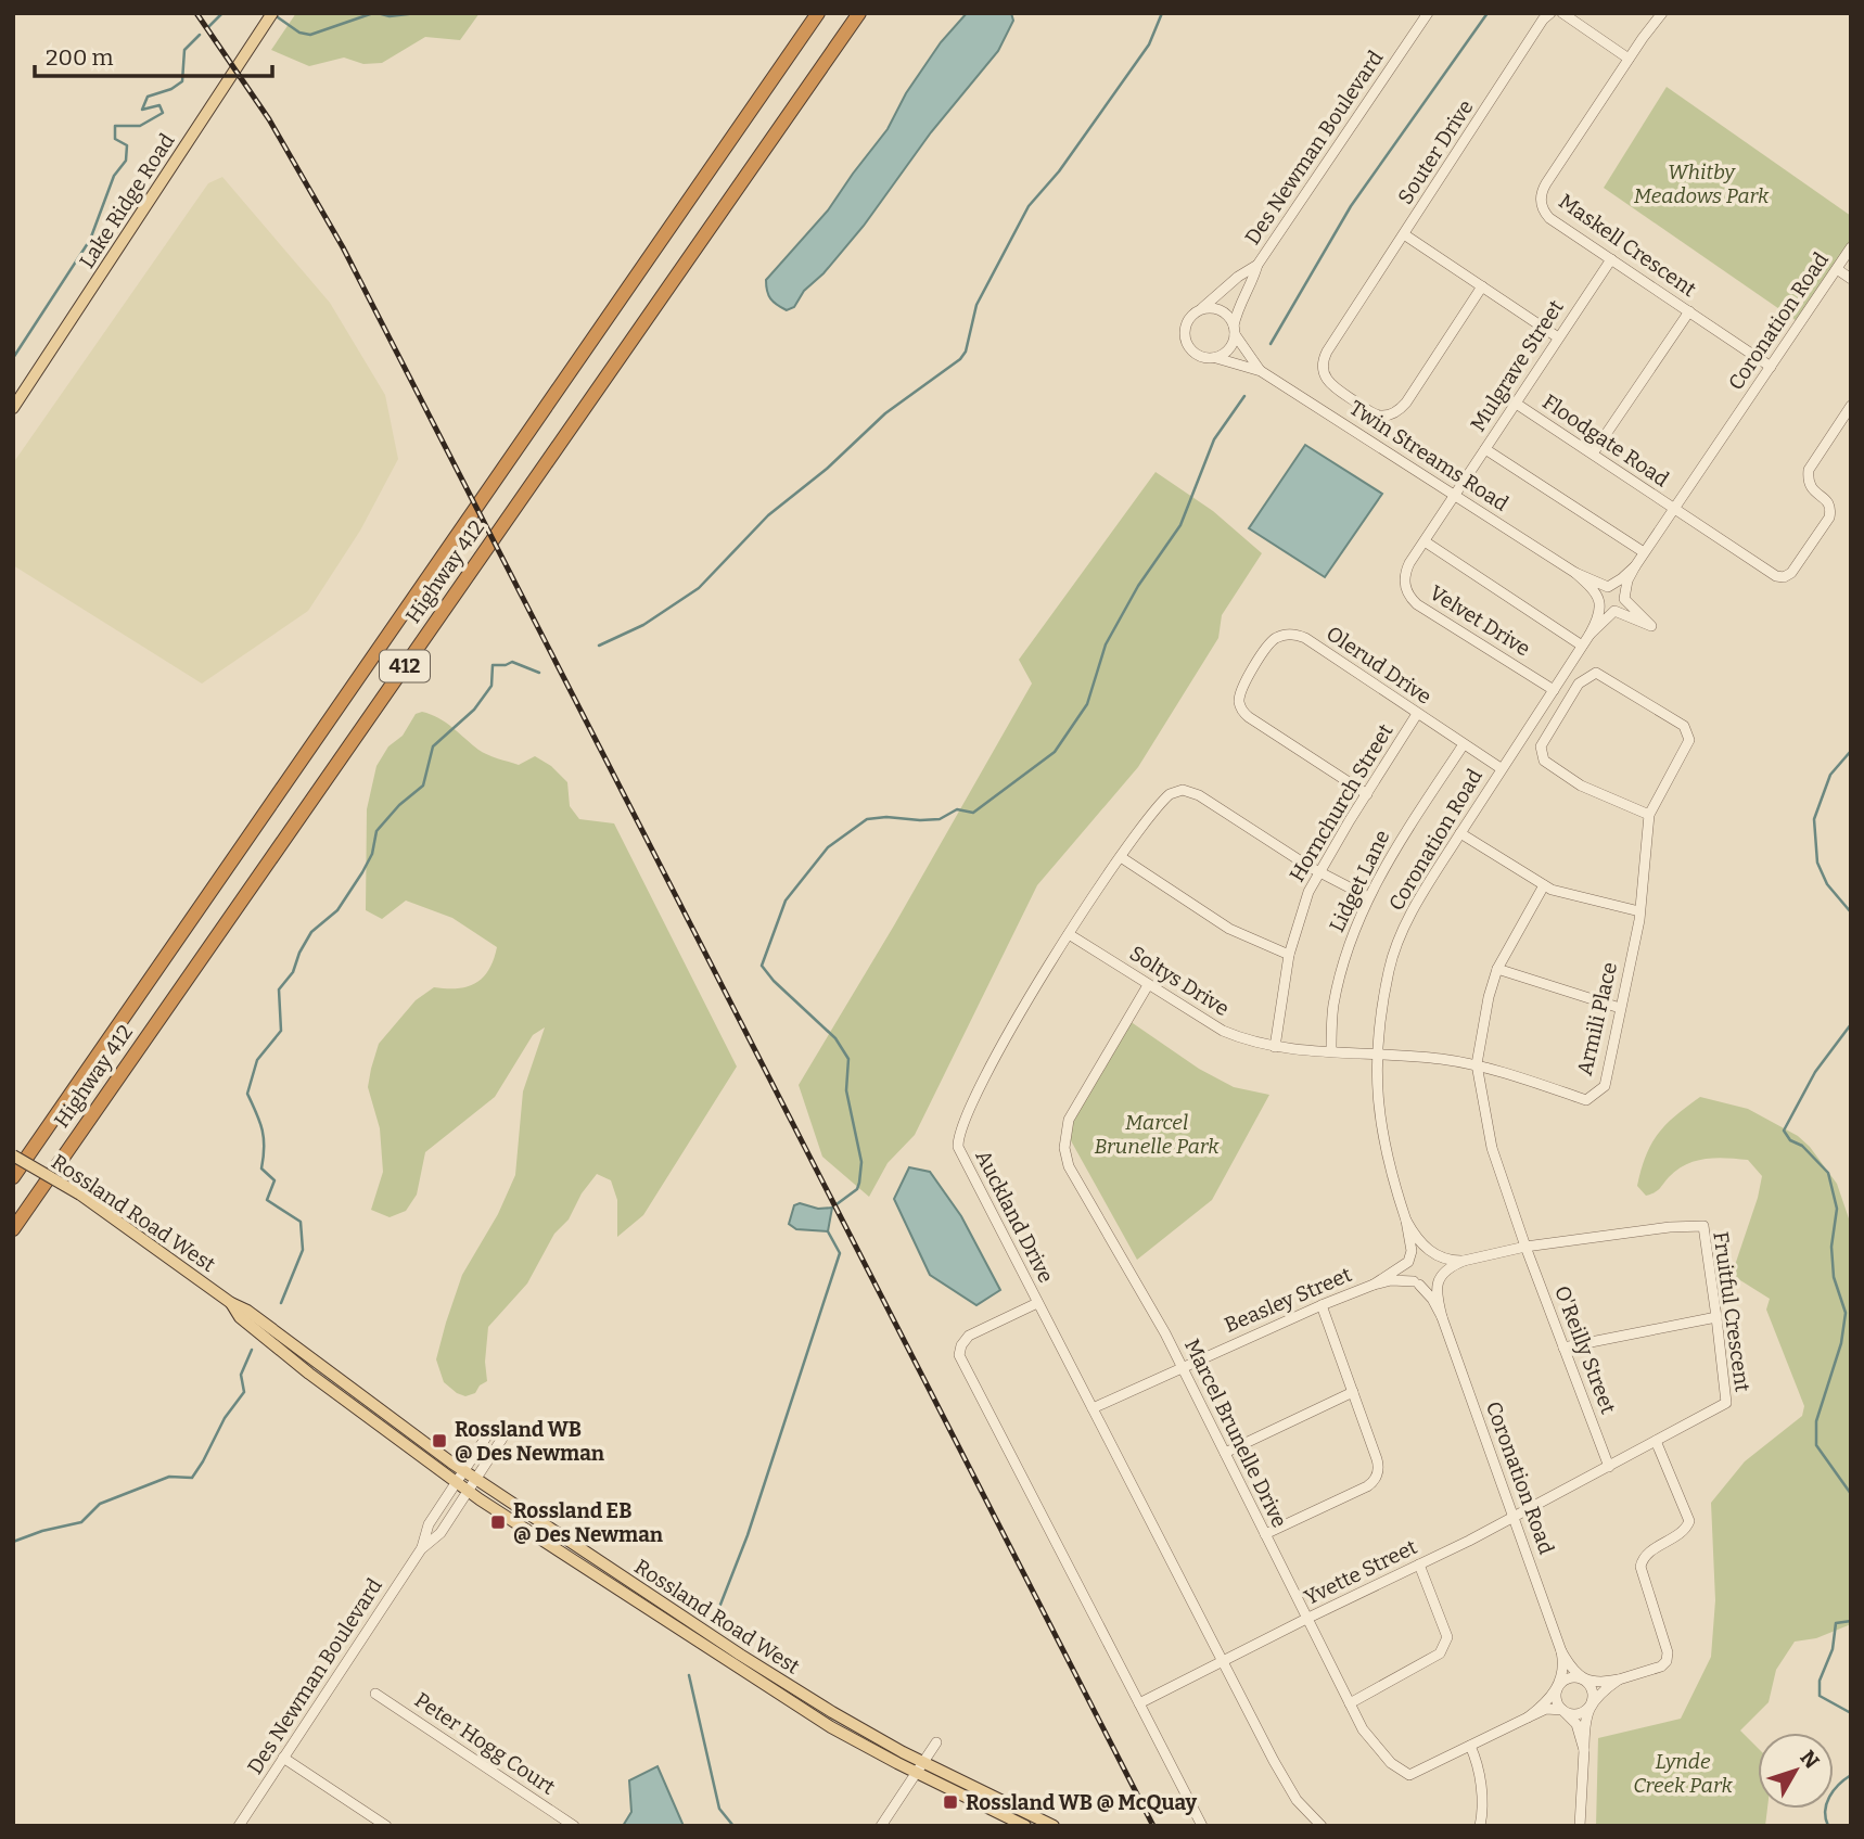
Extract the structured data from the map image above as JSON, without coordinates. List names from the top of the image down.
{
  "streets": {
    "highway": ["Highway 412", "412"],
    "main road": ["Lake Ridge Road", "Rossland Road West"],
    "street": [
      "Des Newman Boulevard",
      "Souter Drive",
      "Maskell Crescent",
      "Coronation Road",
      "Mulgrave Street",
      "Floodgate Road",
      "Twin Streams Road",
      "Velvet Drive",
      "Olerud Drive",
      "Hornchurch Street",
      "Lidget Lane",
      "Soltys Drive",
      "Armili Place",
      "Auckland Drive",
      "Beasley Street",
      "Fruitful Crescent",
      "O'Reilly Street",
      "Marcel Brunelle Drive",
      "Yvette Street",
      "Peter Hogg Court"
    ]
  },
  "crossings": [
    ["Des Newman Boulevard", "Twin Streams Road"],
    ["Des Newman Boulevard", "Rossland Road West"],
    ["Souter Drive", "Mulgrave Street"],
    ["Maskell Crescent", "Coronation Road"],
    ["Maskell Crescent", "Mulgrave Street"],
    ["Coronation Road", "Floodgate Road"],
    ["Coronation Road", "Twin Streams Road"],
    ["Coronation Road", "Velvet Drive"],
    ["Coronation Road", "Olerud Drive"],
    ["Coronation Road", "Armili Place"],
    ["Coronation Road", "Beasley Street"],
    ["Coronation Road", "Fruitful Crescent"],
    ["Coronation Road", "Marcel Brunelle Drive"],
    ["Coronation Road", "Yvette Street"],
    ["Mulgrave Street", "Floodgate Road"],
    ["Mulgrave Street", "Twin Streams Road"],
    ["Mulgrave Street", "Velvet Drive"],
    ["Twin Streams Road", "Velvet Drive"],
    ["Olerud Drive", "Hornchurch Street"],
    ["Olerud Drive", "Lidget Lane"],
    ["Hornchurch Street", "Soltys Drive"],
    ["Hornchurch Street", "Auckland Drive"],
    ["Lidget Lane", "Soltys Drive"],
    ["Lidget Lane", "Armili Place"],
    ["Lidget Lane", "Auckland Drive"],
    ["Soltys Drive", "Armili Place"],
    ["Soltys Drive", "Auckland Drive"],
    ["Soltys Drive", "Marcel Brunelle Drive"],
    ["Armili Place", "O'Reilly Street"],
    ["Auckland Drive", "Beasley Street"],
    ["Auckland Drive", "Yvette Street"],
    ["Beasley Street", "Fruitful Crescent"],
    ["Beasley Street", "Marcel Brunelle Drive"],
    ["Fruitful Crescent", "O'Reilly Street"],
    ["Fruitful Crescent", "Yvette Street"],
    ["Marcel Brunelle Drive", "Yvette Street"]
  ],
  "parks": ["Whitby Meadows Park", "Marcel Brunelle Park", "Lynde Creek Park"],
  "places": {
    "transit": ["Rossland WB @ Des Newman", "Rossland EB @ Des Newman", "Rossland WB @ McQuay"]
  },
  "scale_bar": "200 m",
  "north": "top right"
}
